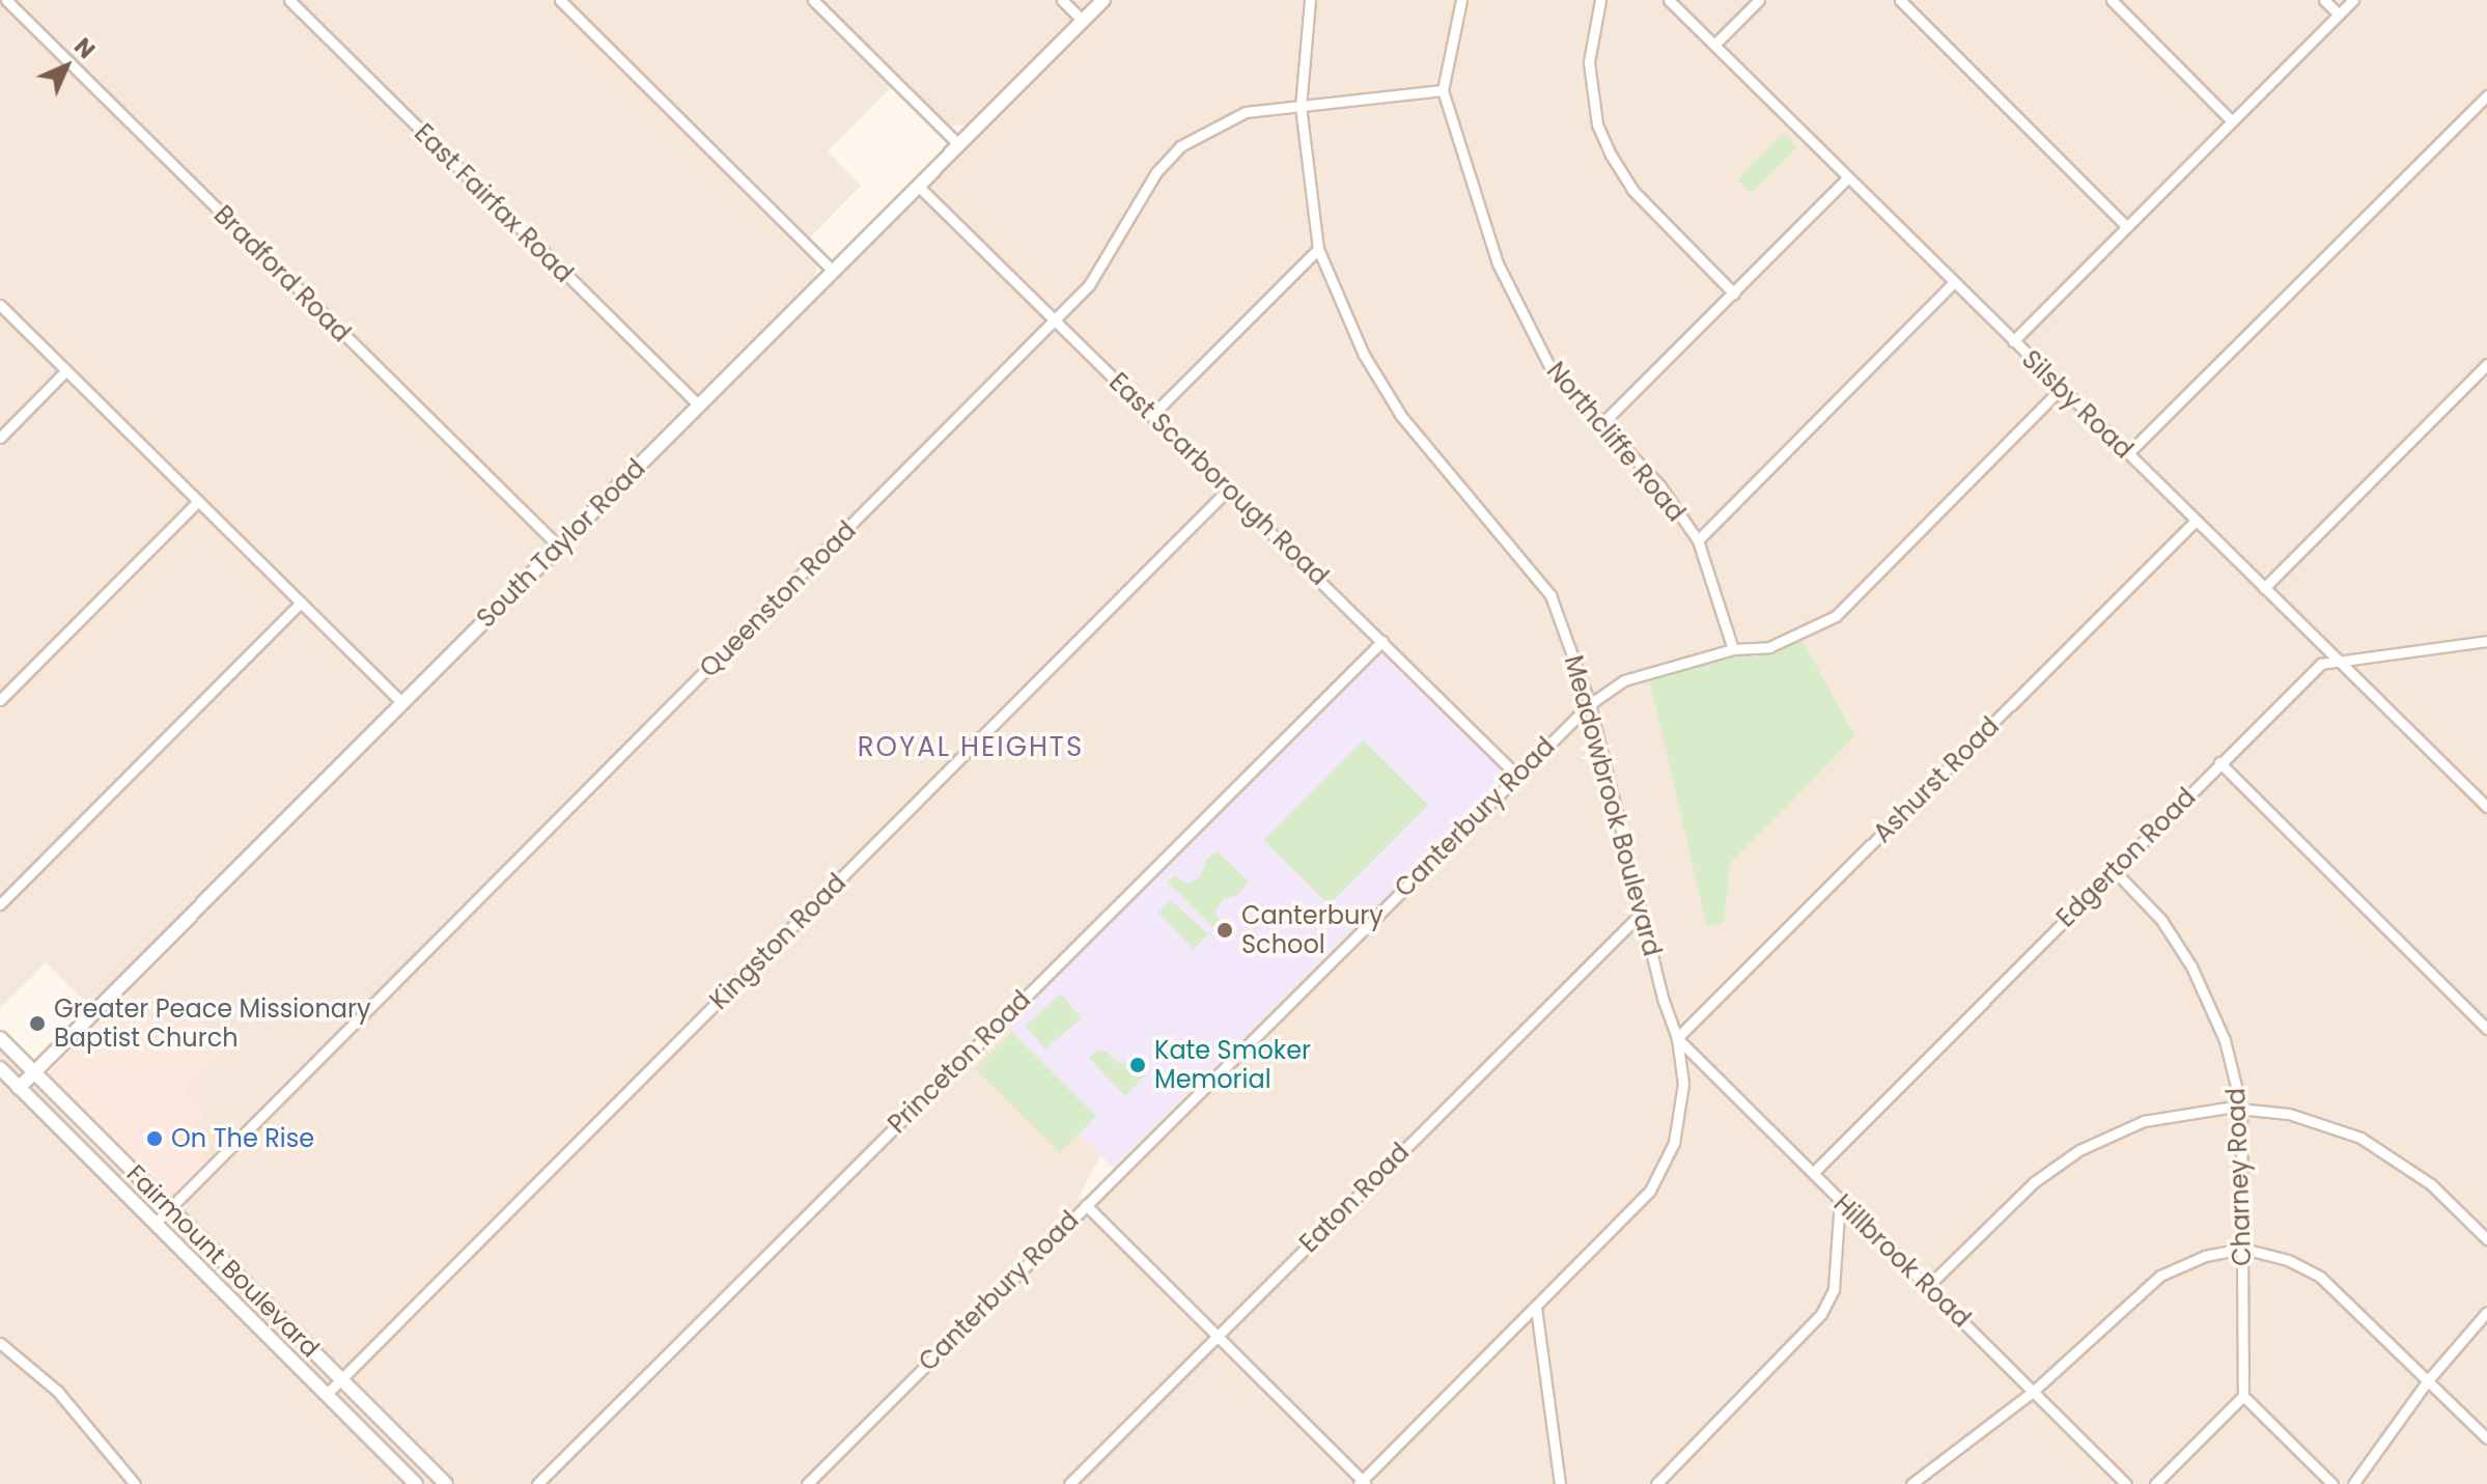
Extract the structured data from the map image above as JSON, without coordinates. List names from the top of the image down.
{
  "streets": {
    "main road": ["South Taylor Road", "Fairmount Boulevard"],
    "street": [
      "East Fairfax Road",
      "Bradford Road",
      "Silsby Road",
      "Northcliffe Road",
      "East Scarborough Road",
      "Queenston Road",
      "Ashurst Road",
      "Meadowbrook Boulevard",
      "Canterbury Road",
      "Edgerton Road",
      "Kingston Road",
      "Princeton Road",
      "Charney Road",
      "Eaton Road",
      "Hillbrook Road"
    ]
  },
  "crossings": [
    ["East Fairfax Road", "South Taylor Road"],
    ["Bradford Road", "South Taylor Road"],
    ["Silsby Road", "Ashurst Road"],
    ["Silsby Road", "Canterbury Road"],
    ["Silsby Road", "Edgerton Road"],
    ["Northcliffe Road", "Queenston Road"],
    ["Northcliffe Road", "Canterbury Road"],
    ["East Scarborough Road", "South Taylor Road"],
    ["East Scarborough Road", "Queenston Road"],
    ["East Scarborough Road", "Canterbury Road"],
    ["East Scarborough Road", "Kingston Road"],
    ["East Scarborough Road", "Princeton Road"],
    ["South Taylor Road", "Fairmount Boulevard"],
    ["Queenston Road", "Meadowbrook Boulevard"],
    ["Queenston Road", "Fairmount Boulevard"],
    ["Ashurst Road", "Meadowbrook Boulevard"],
    ["Ashurst Road", "Hillbrook Road"],
    ["Meadowbrook Boulevard", "Canterbury Road"],
    ["Meadowbrook Boulevard", "Eaton Road"],
    ["Meadowbrook Boulevard", "Hillbrook Road"],
    ["Edgerton Road", "Charney Road"],
    ["Edgerton Road", "Hillbrook Road"],
    ["Kingston Road", "Fairmount Boulevard"]
  ],
  "districts": ["ROYAL HEIGHTS"],
  "places": [
    "Canterbury School",
    "Greater Peace Missionary Baptist Church",
    "Kate Smoker Memorial",
    "On The Rise"
  ],
  "north": "top right"
}
